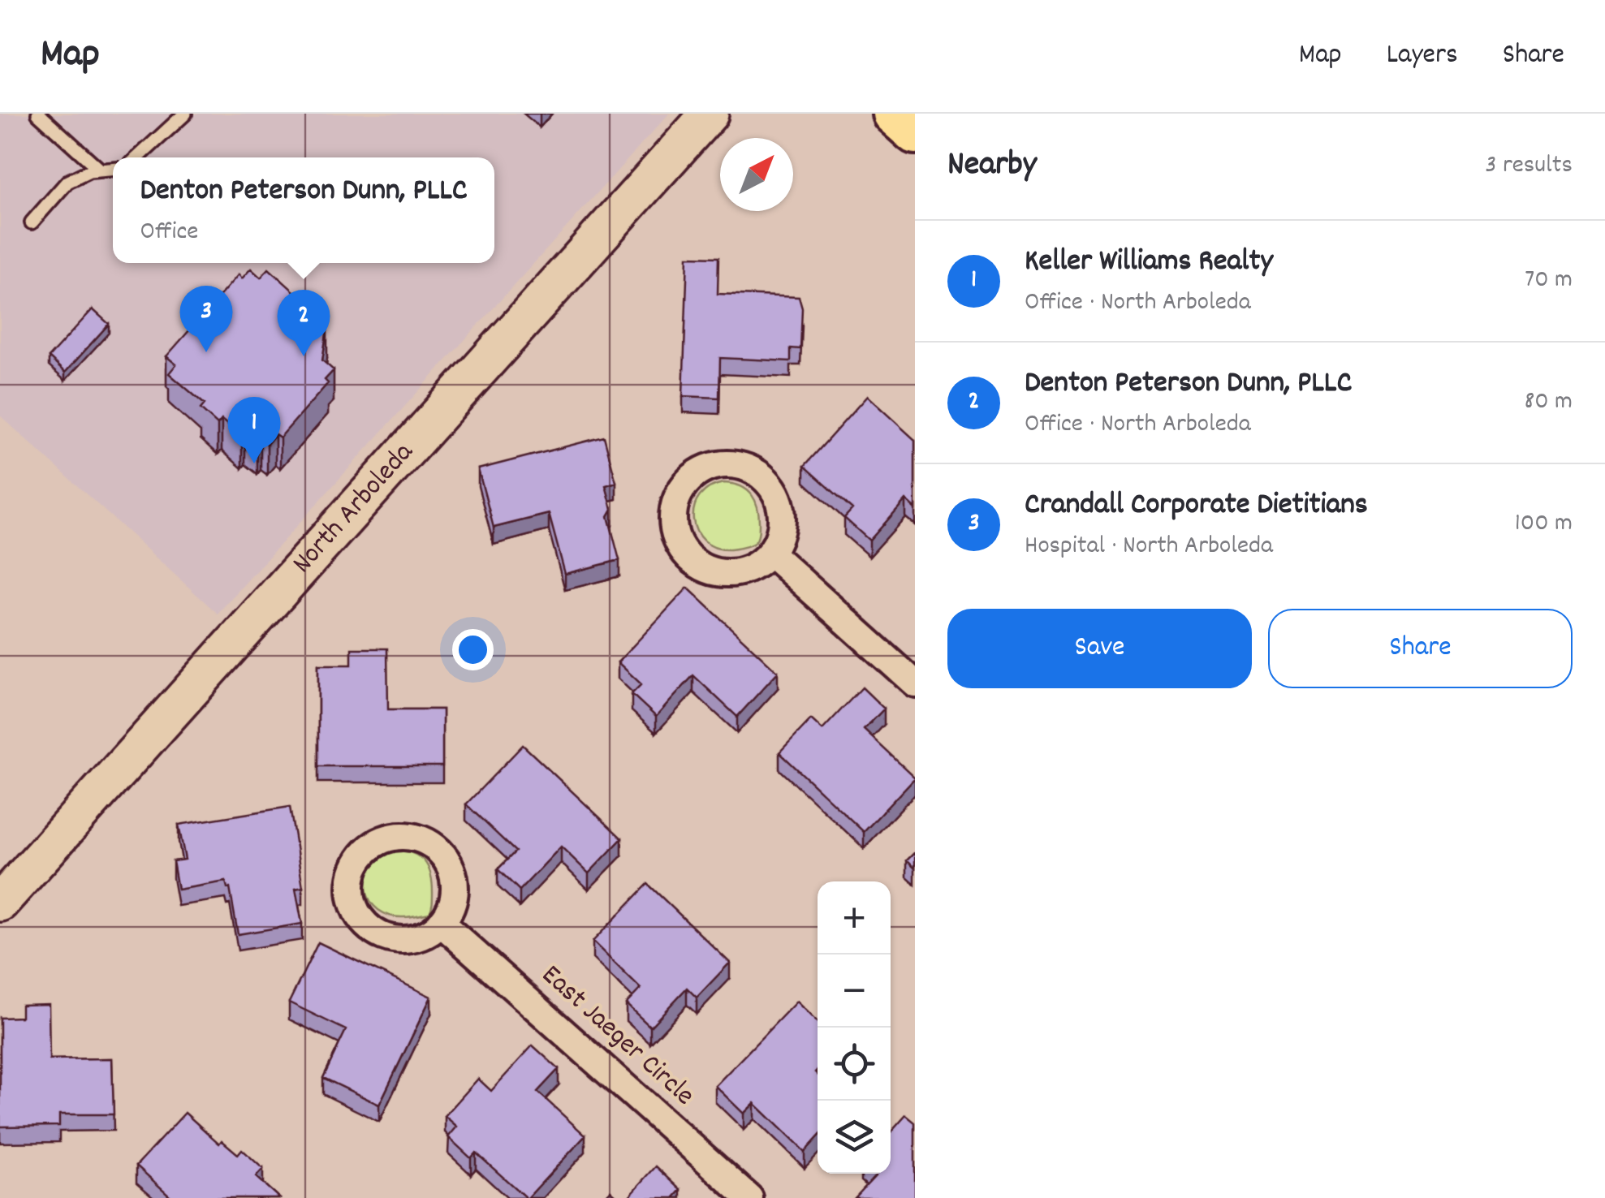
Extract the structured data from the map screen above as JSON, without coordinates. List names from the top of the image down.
{
  "streets": {
    "street": ["North Arboleda", "East Jaeger Circle"]
  },
  "north": "top right",
  "page": {
    "header": "Map",
    "nav": ["Map", "Layers", "Share"],
    "heading": ["Nearby", "3 results"],
    "popup": ["Denton Peterson Dunn, PLLC", "Office"],
    "list": [
      {
        "mark": "1",
        "name": "Keller Williams Realty",
        "note": "Office · North Arboleda",
        "value": "70 m"
      },
      {
        "mark": "2",
        "name": "Denton Peterson Dunn, PLLC",
        "note": "Office · North Arboleda",
        "value": "80 m"
      },
      {
        "mark": "3",
        "name": "Crandall Corporate Dietitians",
        "note": "Hospital · North Arboleda",
        "value": "100 m"
      }
    ],
    "pins": ["3", "2", "1"],
    "buttons": ["Save", "Share"],
    "map_buttons": ["+", "−"]
  }
}
